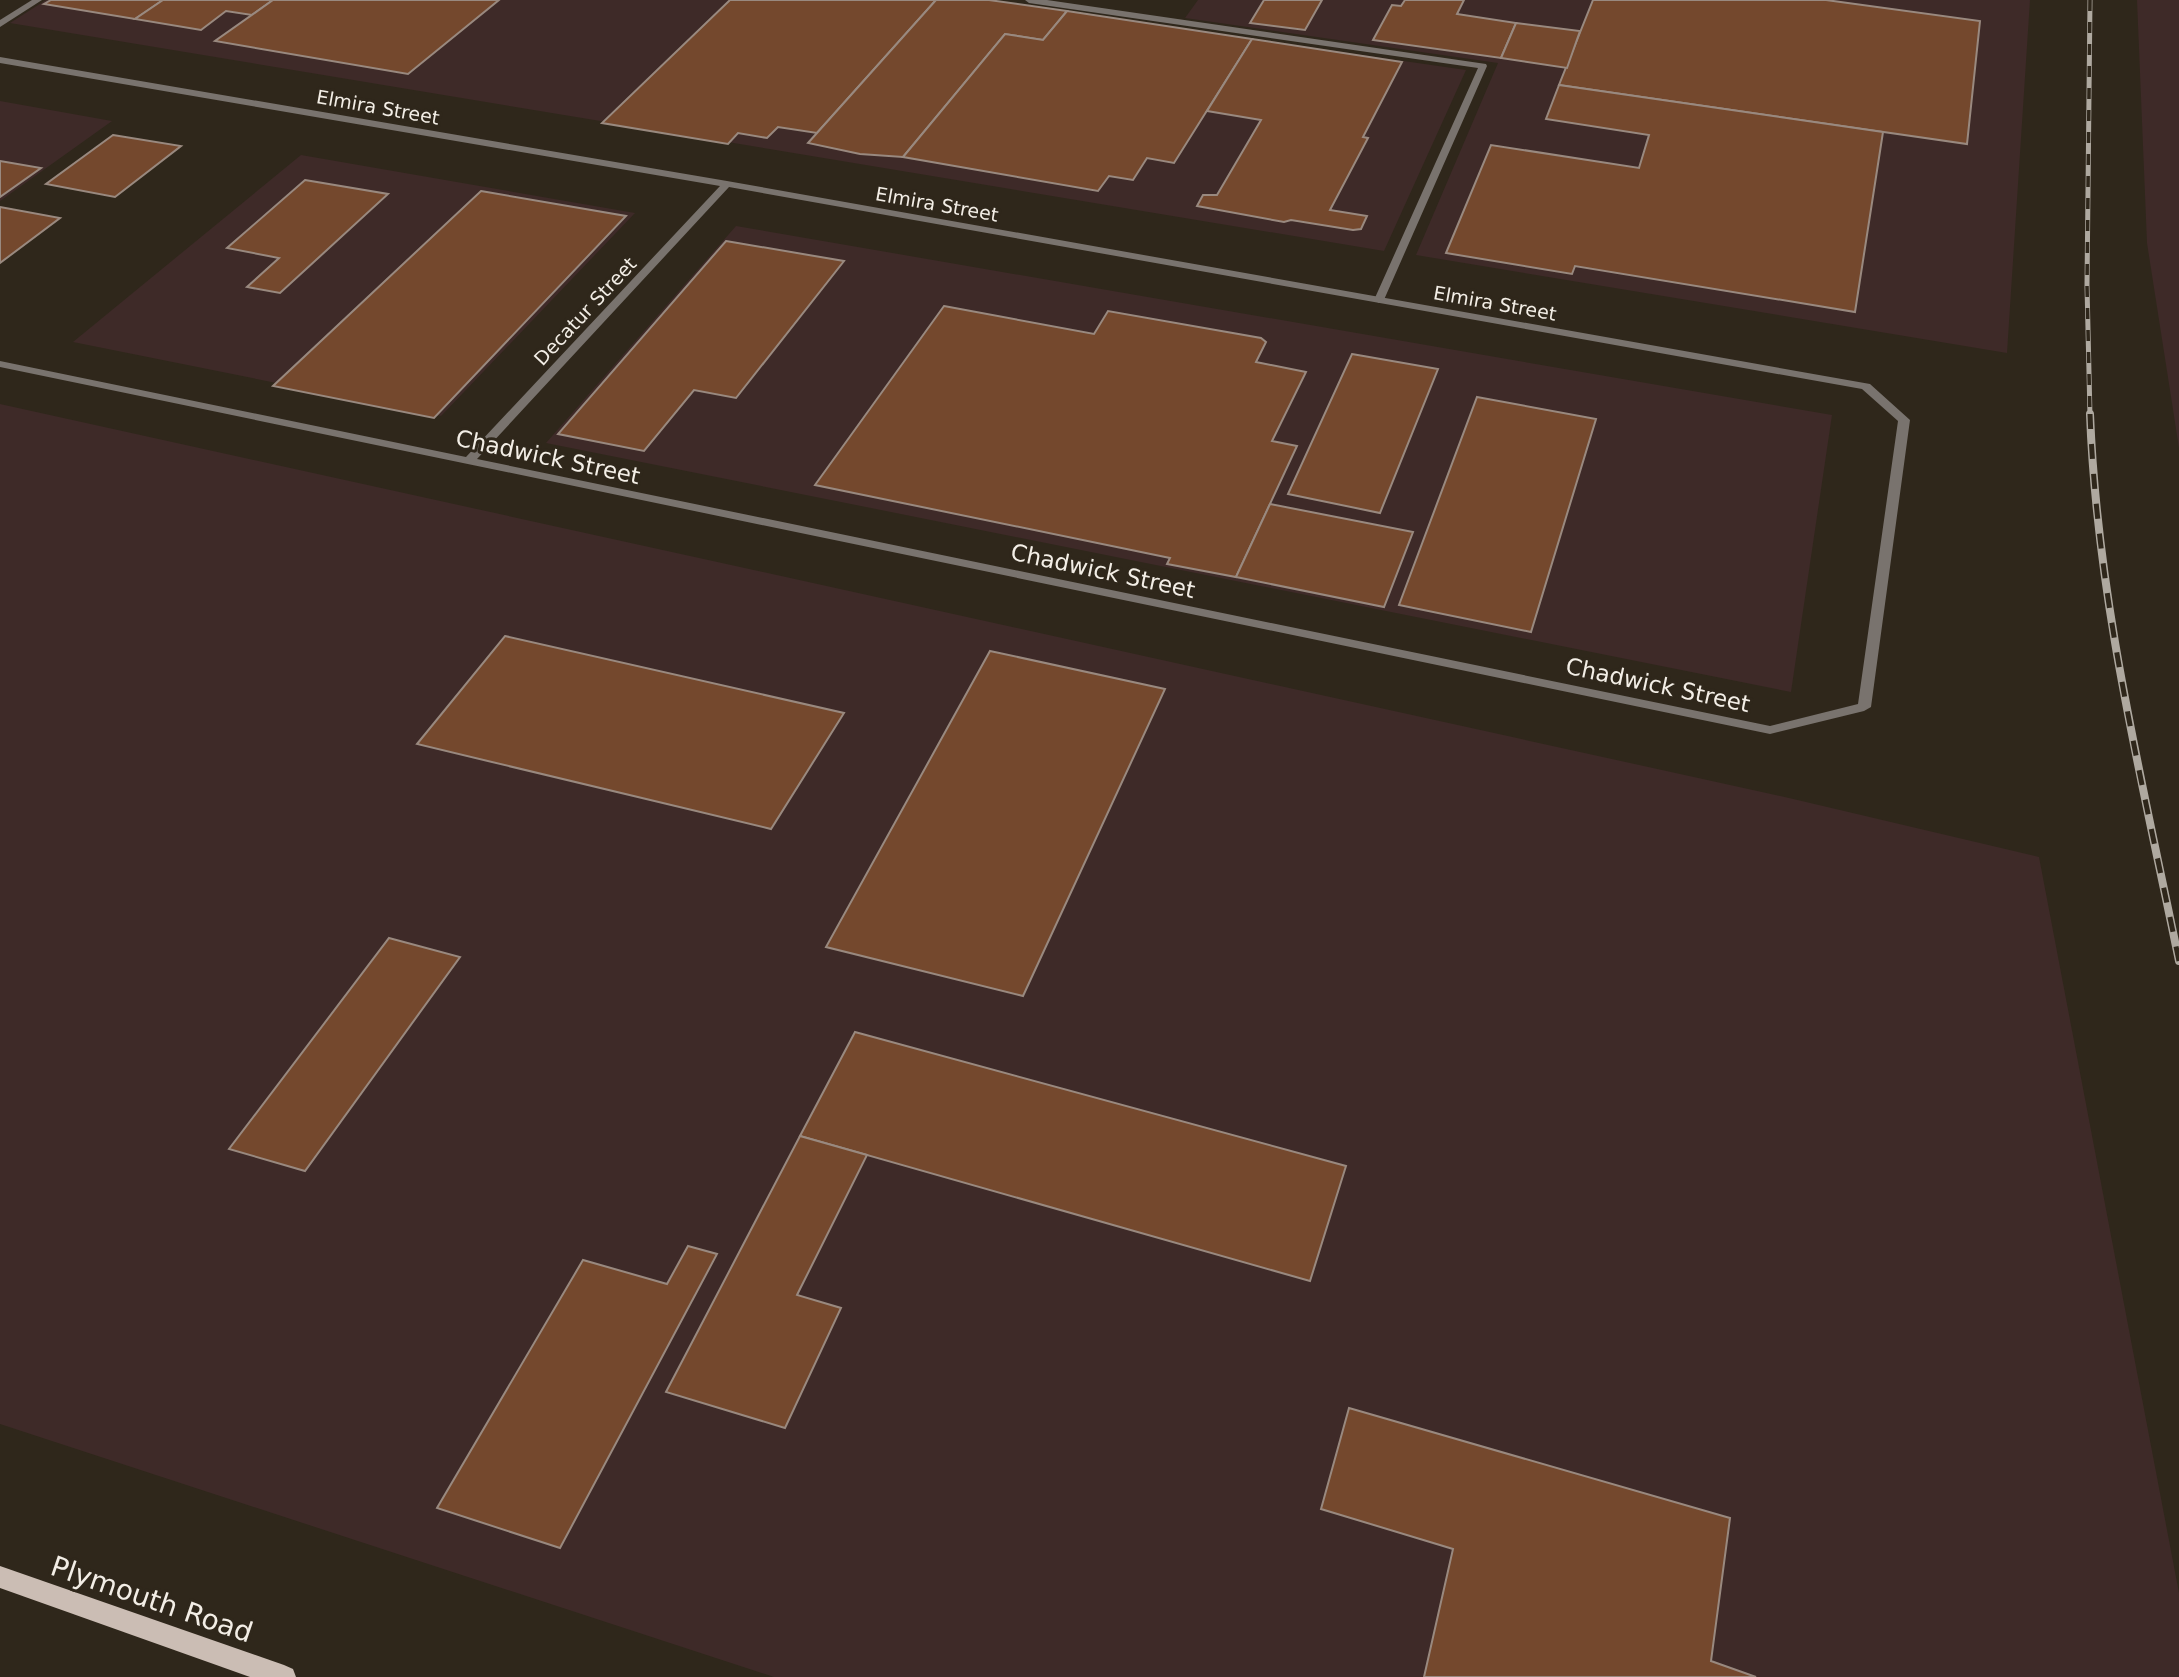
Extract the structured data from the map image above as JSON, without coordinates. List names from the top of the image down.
{
  "streets": {
    "main road": ["Plymouth Road"],
    "street": ["Elmira Street", "Decatur Street", "Chadwick Street"]
  },
  "crossings": [
    ["Elmira Street", "Decatur Street"],
    ["Elmira Street", "Chadwick Street"],
    ["Decatur Street", "Chadwick Street"]
  ]
}
